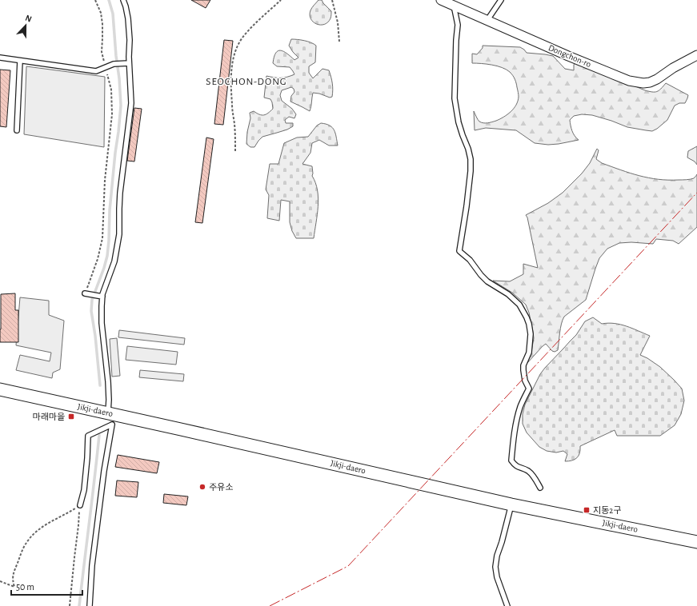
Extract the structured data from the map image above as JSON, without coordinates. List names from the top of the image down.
{
  "streets": {
    "main road": ["Jikji-daero"],
    "street": ["Dongchon-ro"]
  },
  "districts": ["SEOCHON-DONG"],
  "places": {
    "transit": ["마래마을", "지동2구"],
    "other": ["주유소"]
  },
  "scale_bar": "50 m",
  "north": "top"
}
